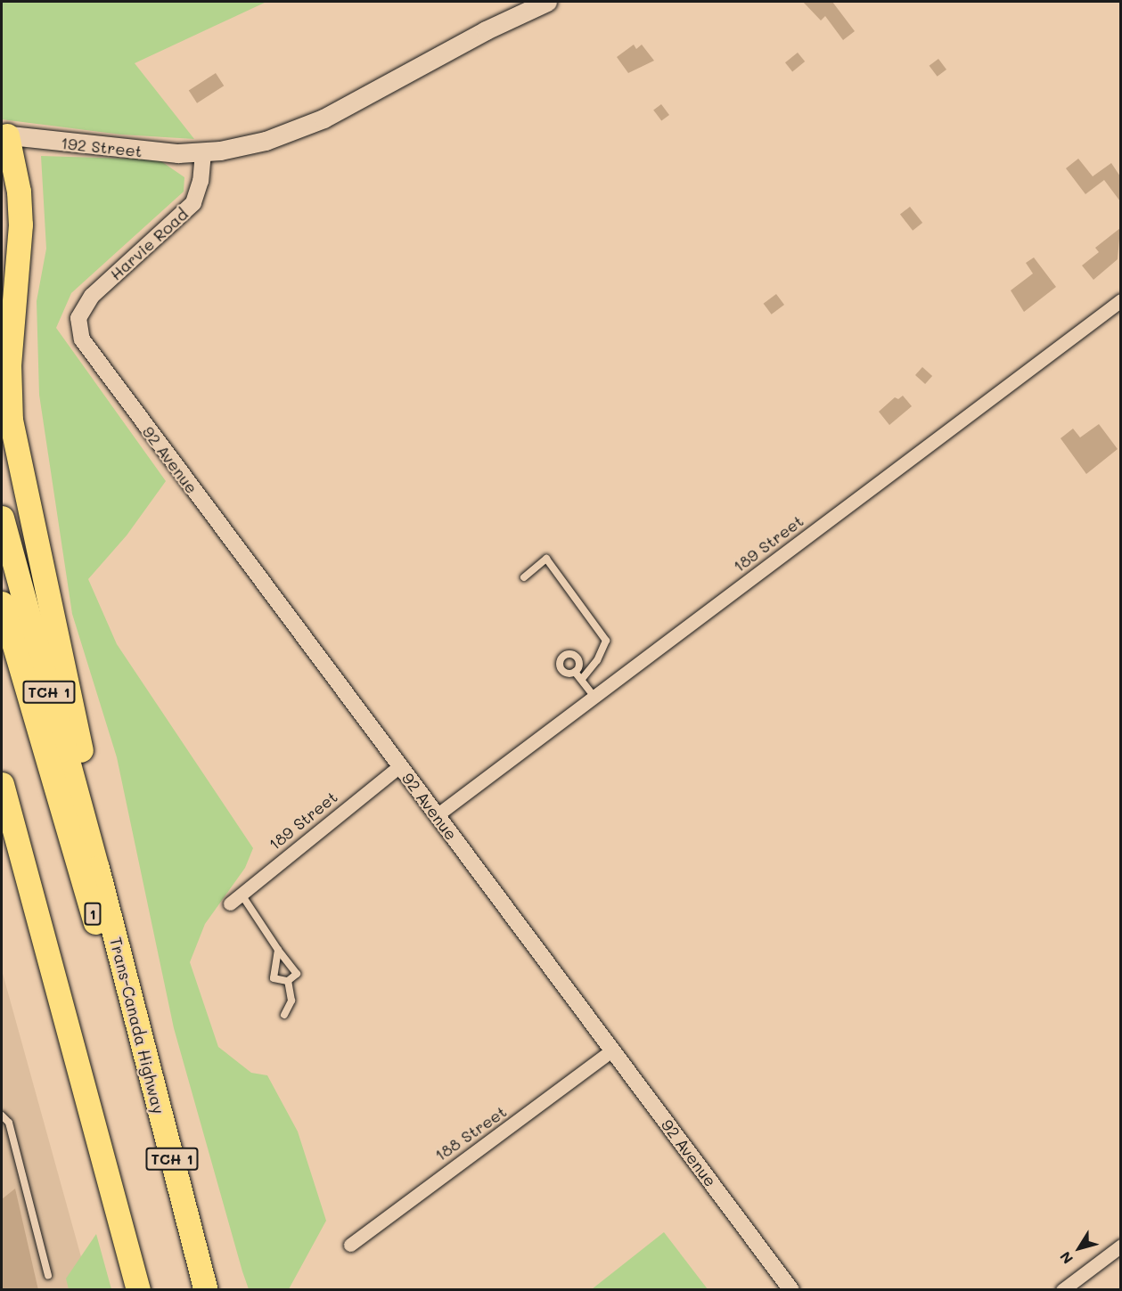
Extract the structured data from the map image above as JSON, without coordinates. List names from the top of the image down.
{
  "streets": {
    "highway": ["TCH 1", "1", "Trans-Canada Highway"],
    "main road": ["192 Street"],
    "street": [
      "Harvie Road",
      "92 Avenue",
      "189 Street",
      "188 Street"
    ]
  },
  "crossings": [
    ["192 Street", "Harvie Road"],
    ["Harvie Road", "92 Avenue"],
    ["92 Avenue", "189 Street"],
    ["92 Avenue", "188 Street"]
  ],
  "north": "bottom left"
}
